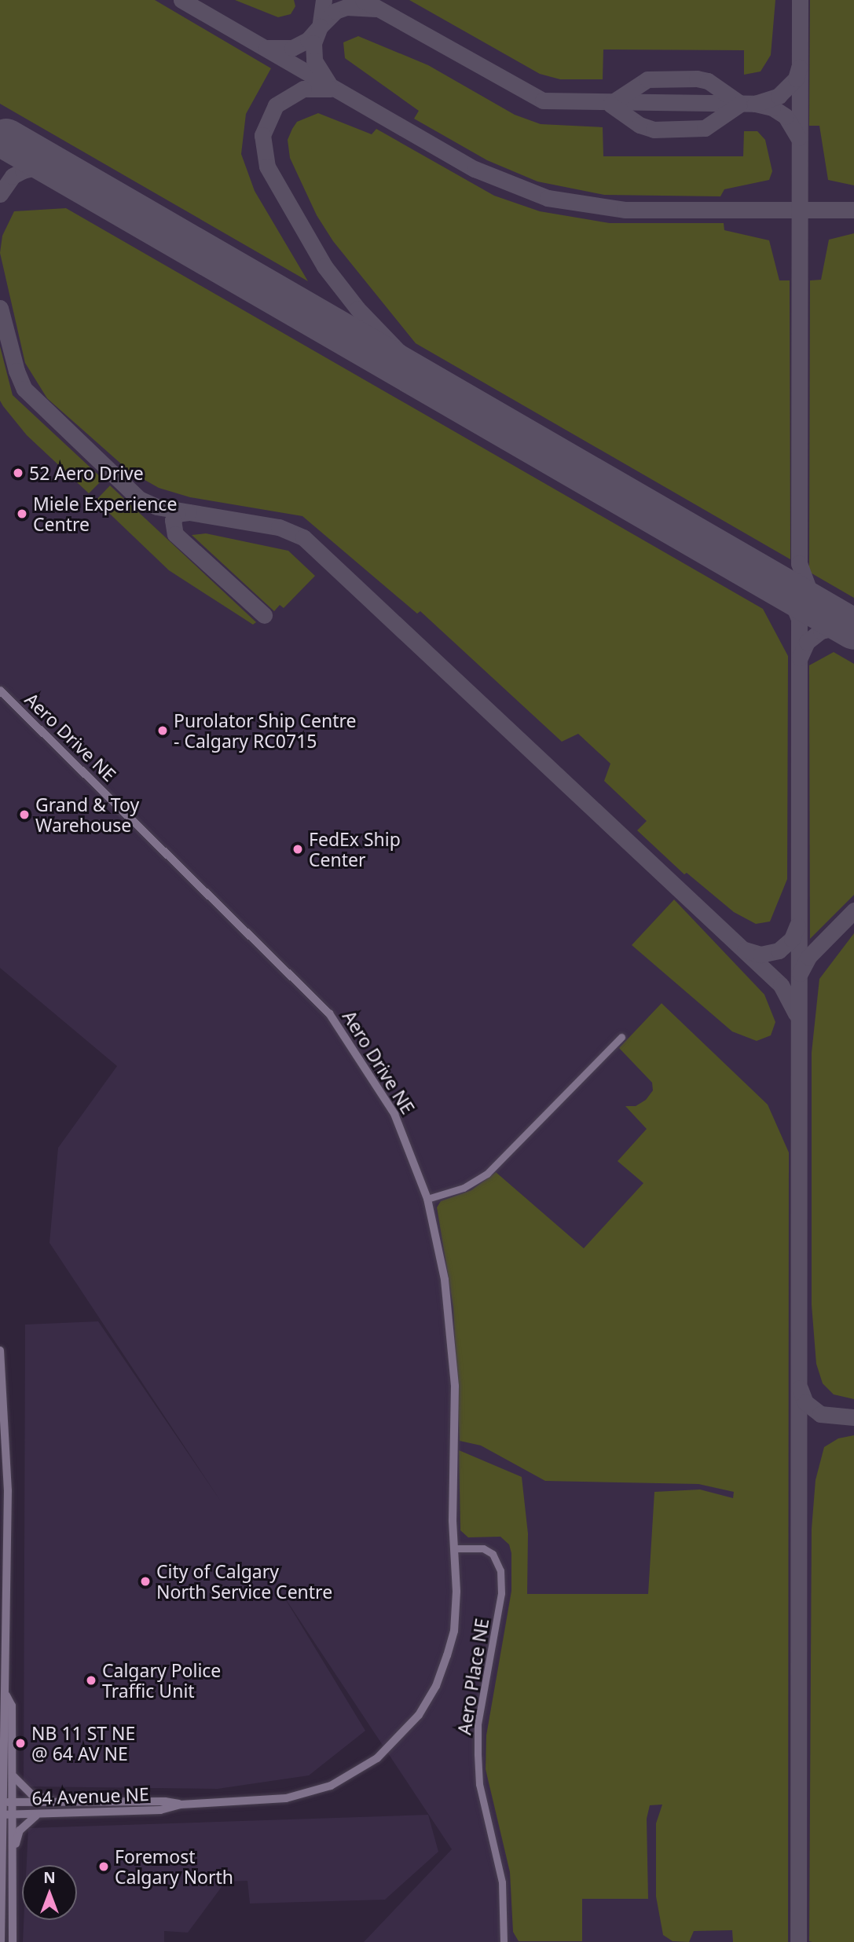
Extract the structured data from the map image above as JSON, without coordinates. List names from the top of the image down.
{
  "streets": {
    "street": ["Aero Drive NE", "Aero Place NE", "64 Avenue NE"]
  },
  "crossings": [
    ["Aero Drive NE", "Aero Place NE"],
    ["Aero Drive NE", "64 Avenue NE"],
    ["Aero Place NE", "64 Avenue NE"]
  ],
  "places": [
    "52 Aero Drive",
    "Miele Experience Centre",
    "Purolator Ship Centre - Calgary RC0715",
    "Grand & Toy Warehouse",
    "FedEx Ship Center",
    "City of Calgary North Service Centre",
    "Calgary Police Traffic Unit",
    "NB 11 ST NE @ 64 AV NE",
    "Foremost Calgary North"
  ],
  "north": "top"
}
